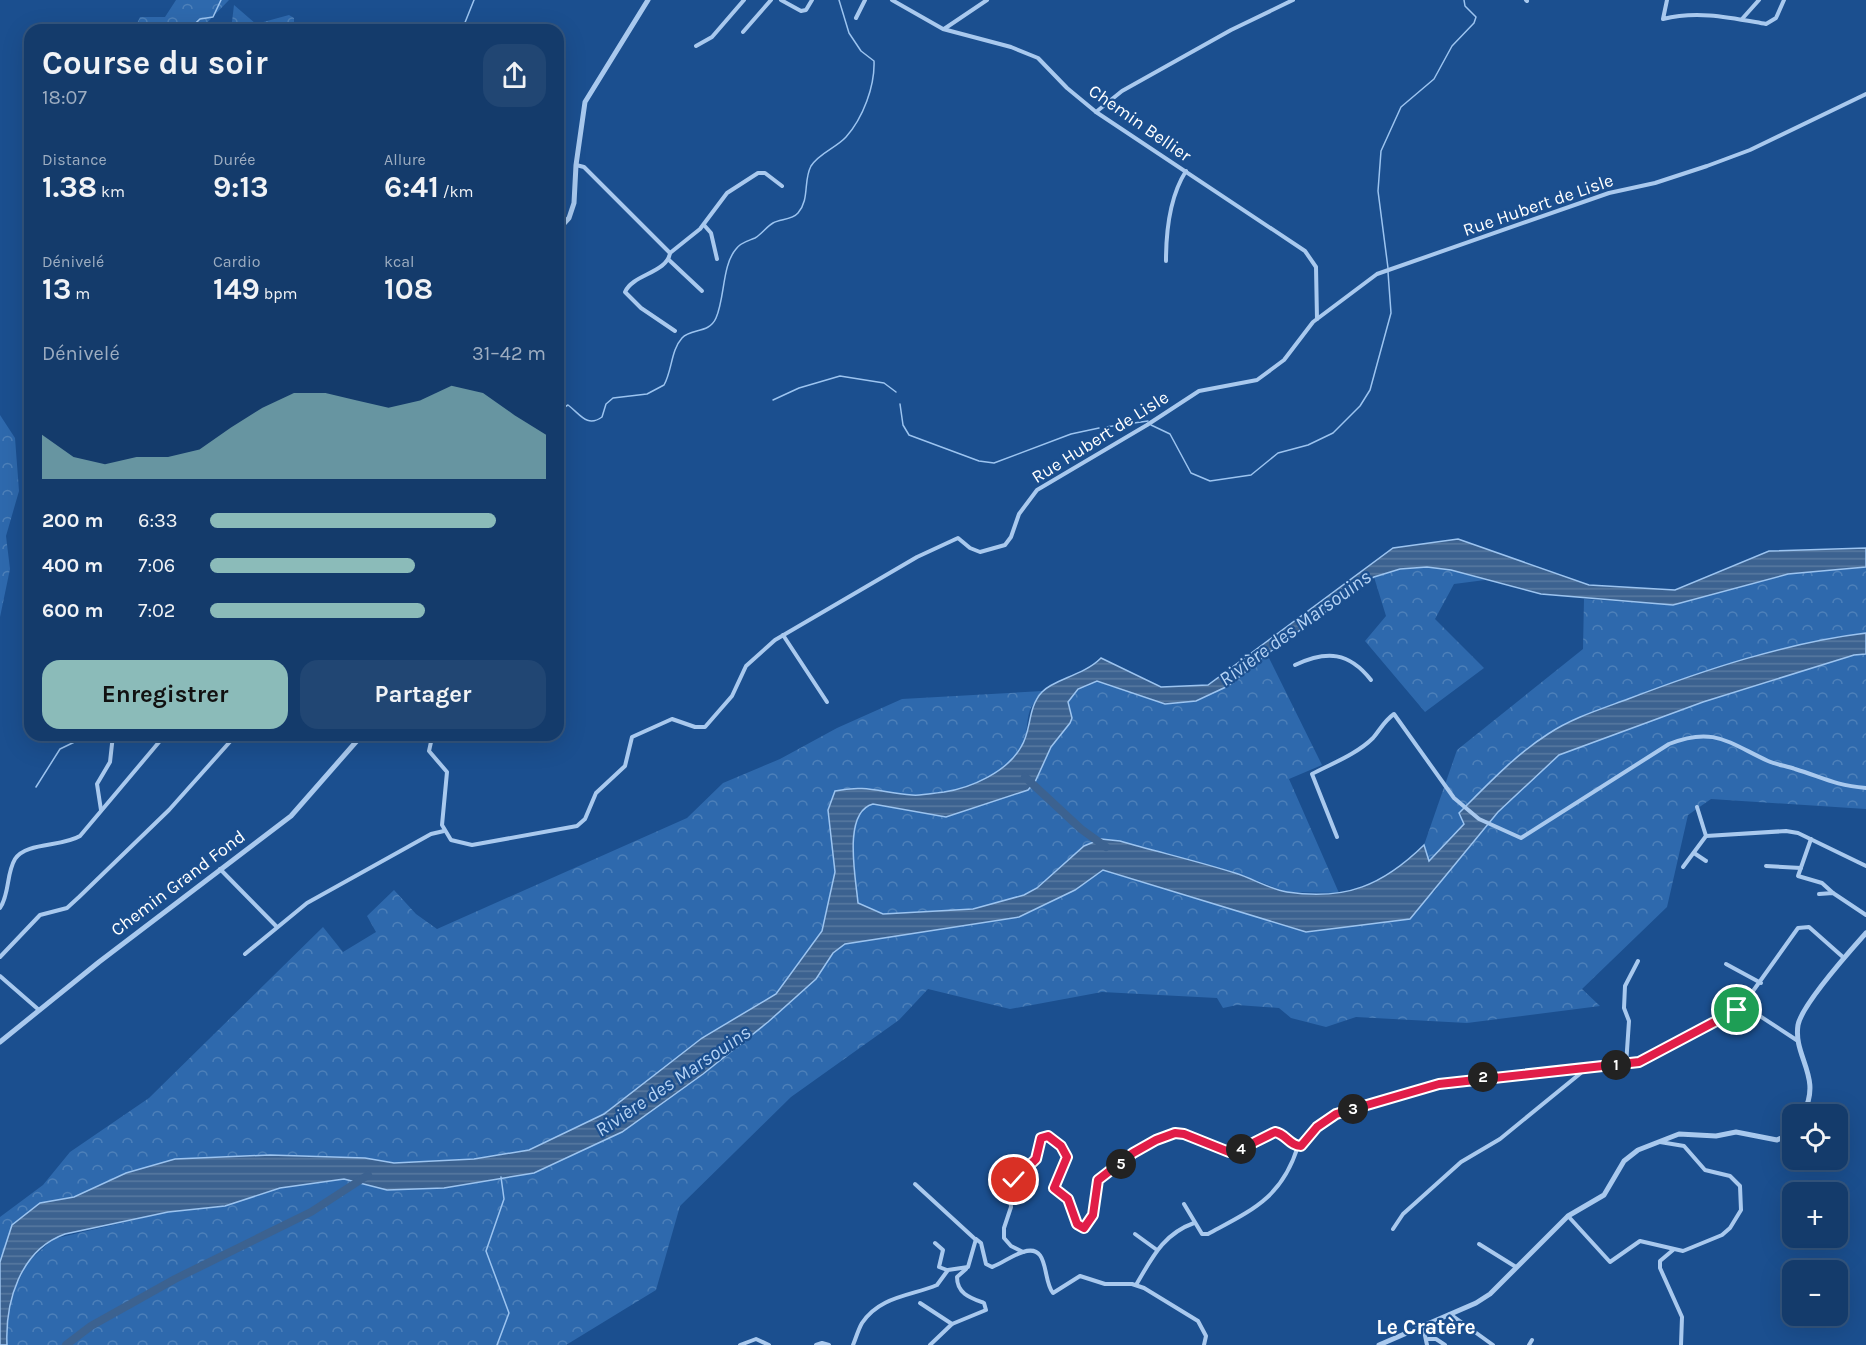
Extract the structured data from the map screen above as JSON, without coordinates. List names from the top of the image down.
{
  "streets": {
    "street": ["Chemin Bellier", "Rue Hubert de Lisle", "Chemin Grand Fond"]
  },
  "crossings": [
    ["Chemin Bellier", "Rue Hubert de Lisle"]
  ],
  "districts": ["Le Cratère"],
  "water": ["Rivière des Marsouins"],
  "page": {
    "heading": ["Course du soir", "18:07"],
    "stats": [
      ["Distance", "1.38 km"],
      ["Durée", "9:13"],
      ["Allure", "6:41 /km"],
      ["Dénivelé", "13 m"],
      ["Cardio", "149 bpm"],
      ["kcal", "108"]
    ],
    "chart": ["Dénivelé", "31–42 m"],
    "list": [
      {
        "name": "200 m",
        "note": "6:33"
      },
      {
        "name": "400 m",
        "note": "7:06"
      },
      {
        "name": "600 m",
        "note": "7:02"
      }
    ],
    "buttons": ["Enregistrer", "Partager"],
    "pins": [
      "1",
      "2",
      "3",
      "4",
      "5"
    ],
    "map_buttons": ["+", "−"]
  }
}
